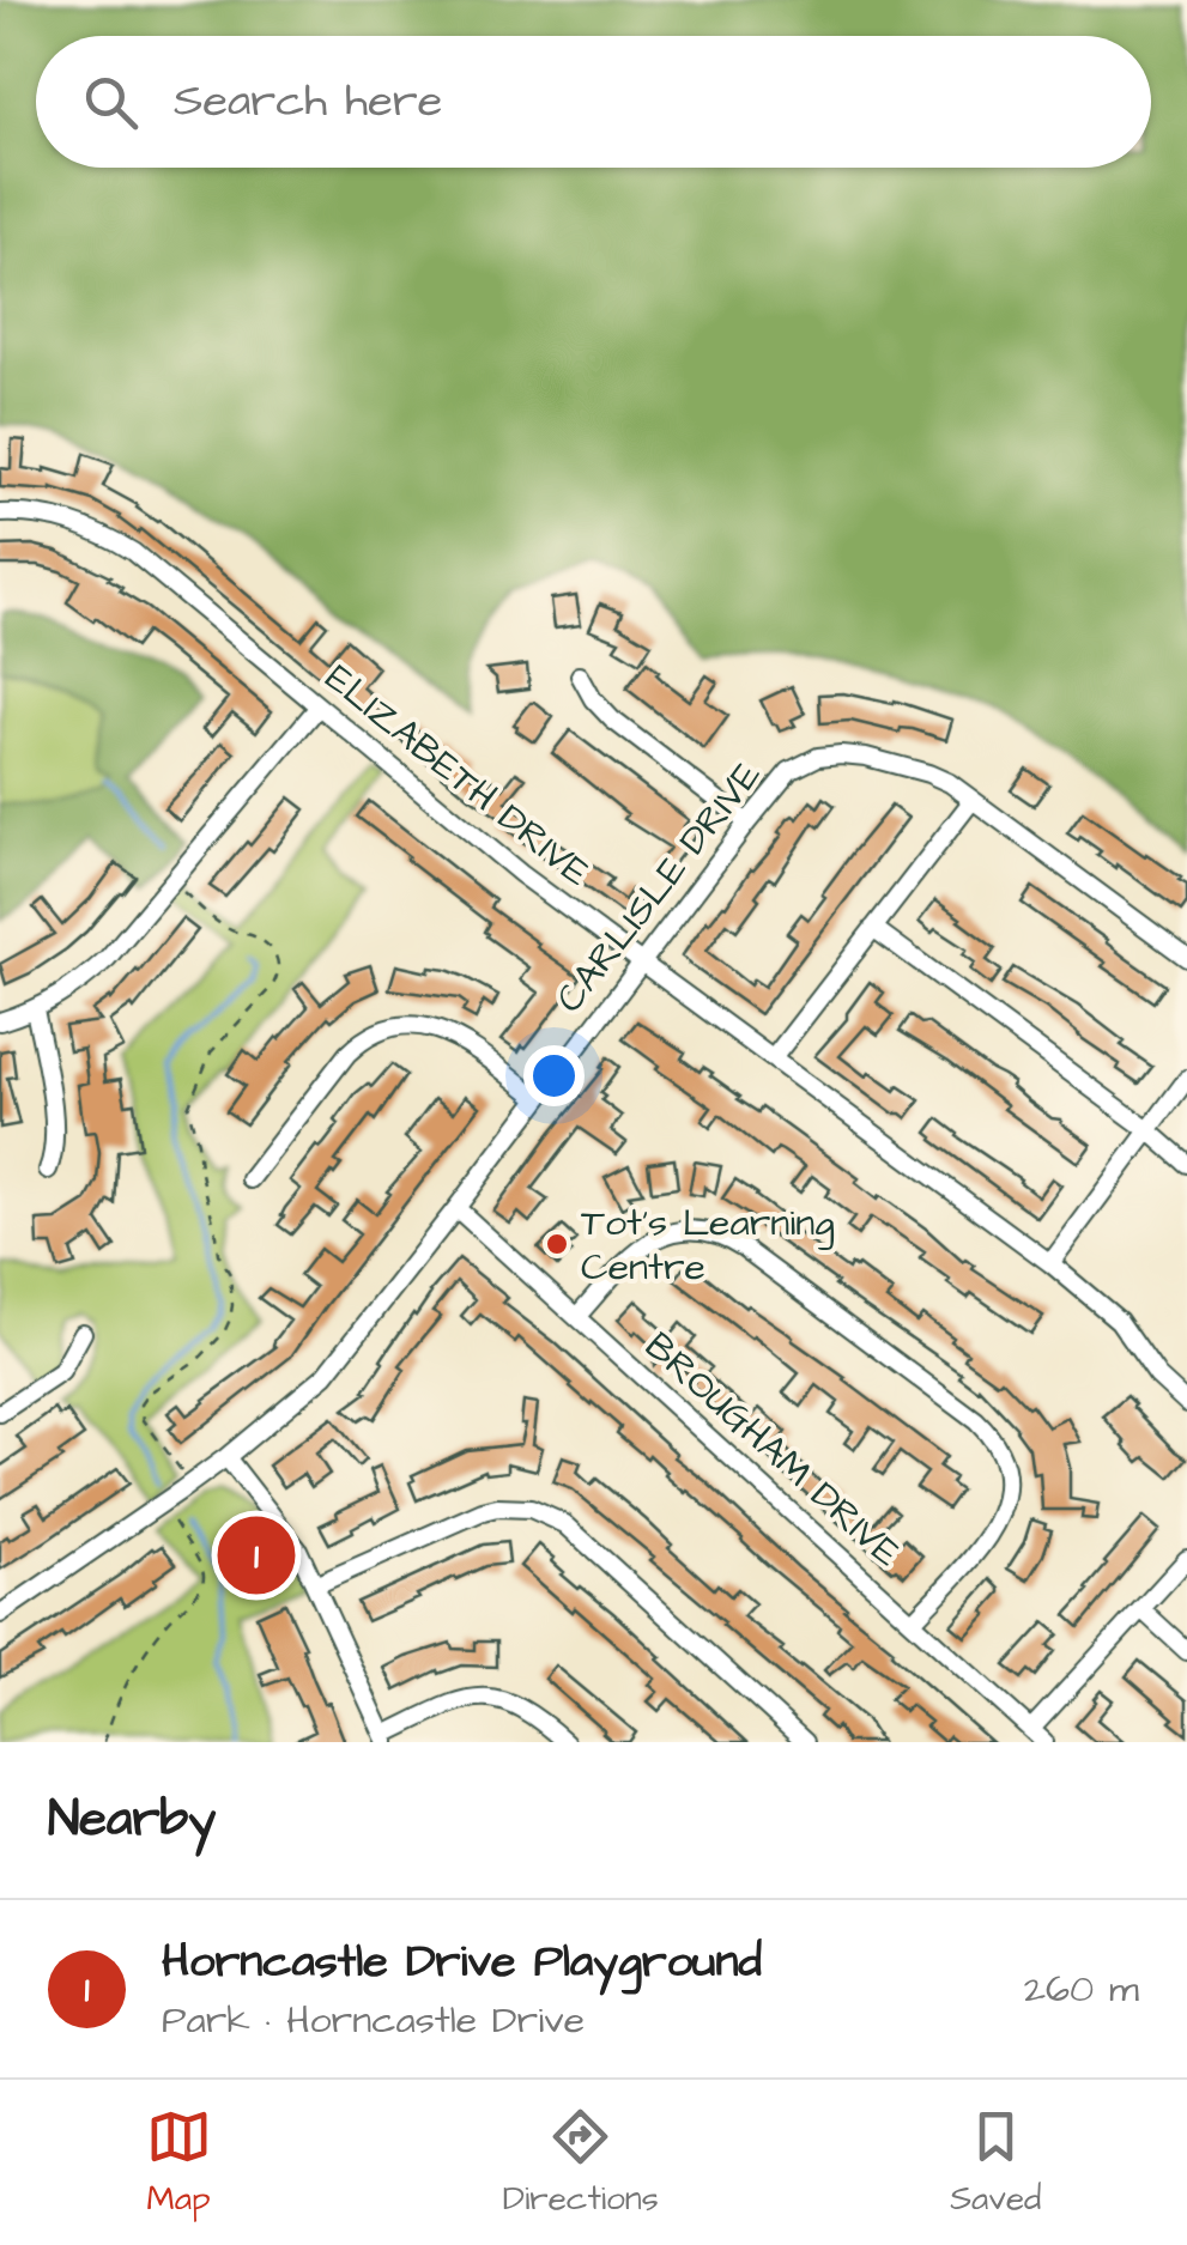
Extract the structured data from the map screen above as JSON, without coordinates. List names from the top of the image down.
{
  "streets": {
    "street": ["ELIZABETH DRIVE", "CARLISLE DRIVE", "BROUGHAM DRIVE"]
  },
  "crossings": [
    ["ELIZABETH DRIVE", "CARLISLE DRIVE"],
    ["CARLISLE DRIVE", "BROUGHAM DRIVE"]
  ],
  "places": ["Tot's Learning Centre"],
  "page": {
    "search": "Search here",
    "pins": "1",
    "heading": "Nearby",
    "list": [
      {
        "mark": "1",
        "name": "Horncastle Drive Playground",
        "note": "Park · Horncastle Drive",
        "value": "260 m"
      }
    ],
    "nav": ["Map", "Directions", "Saved"]
  }
}
